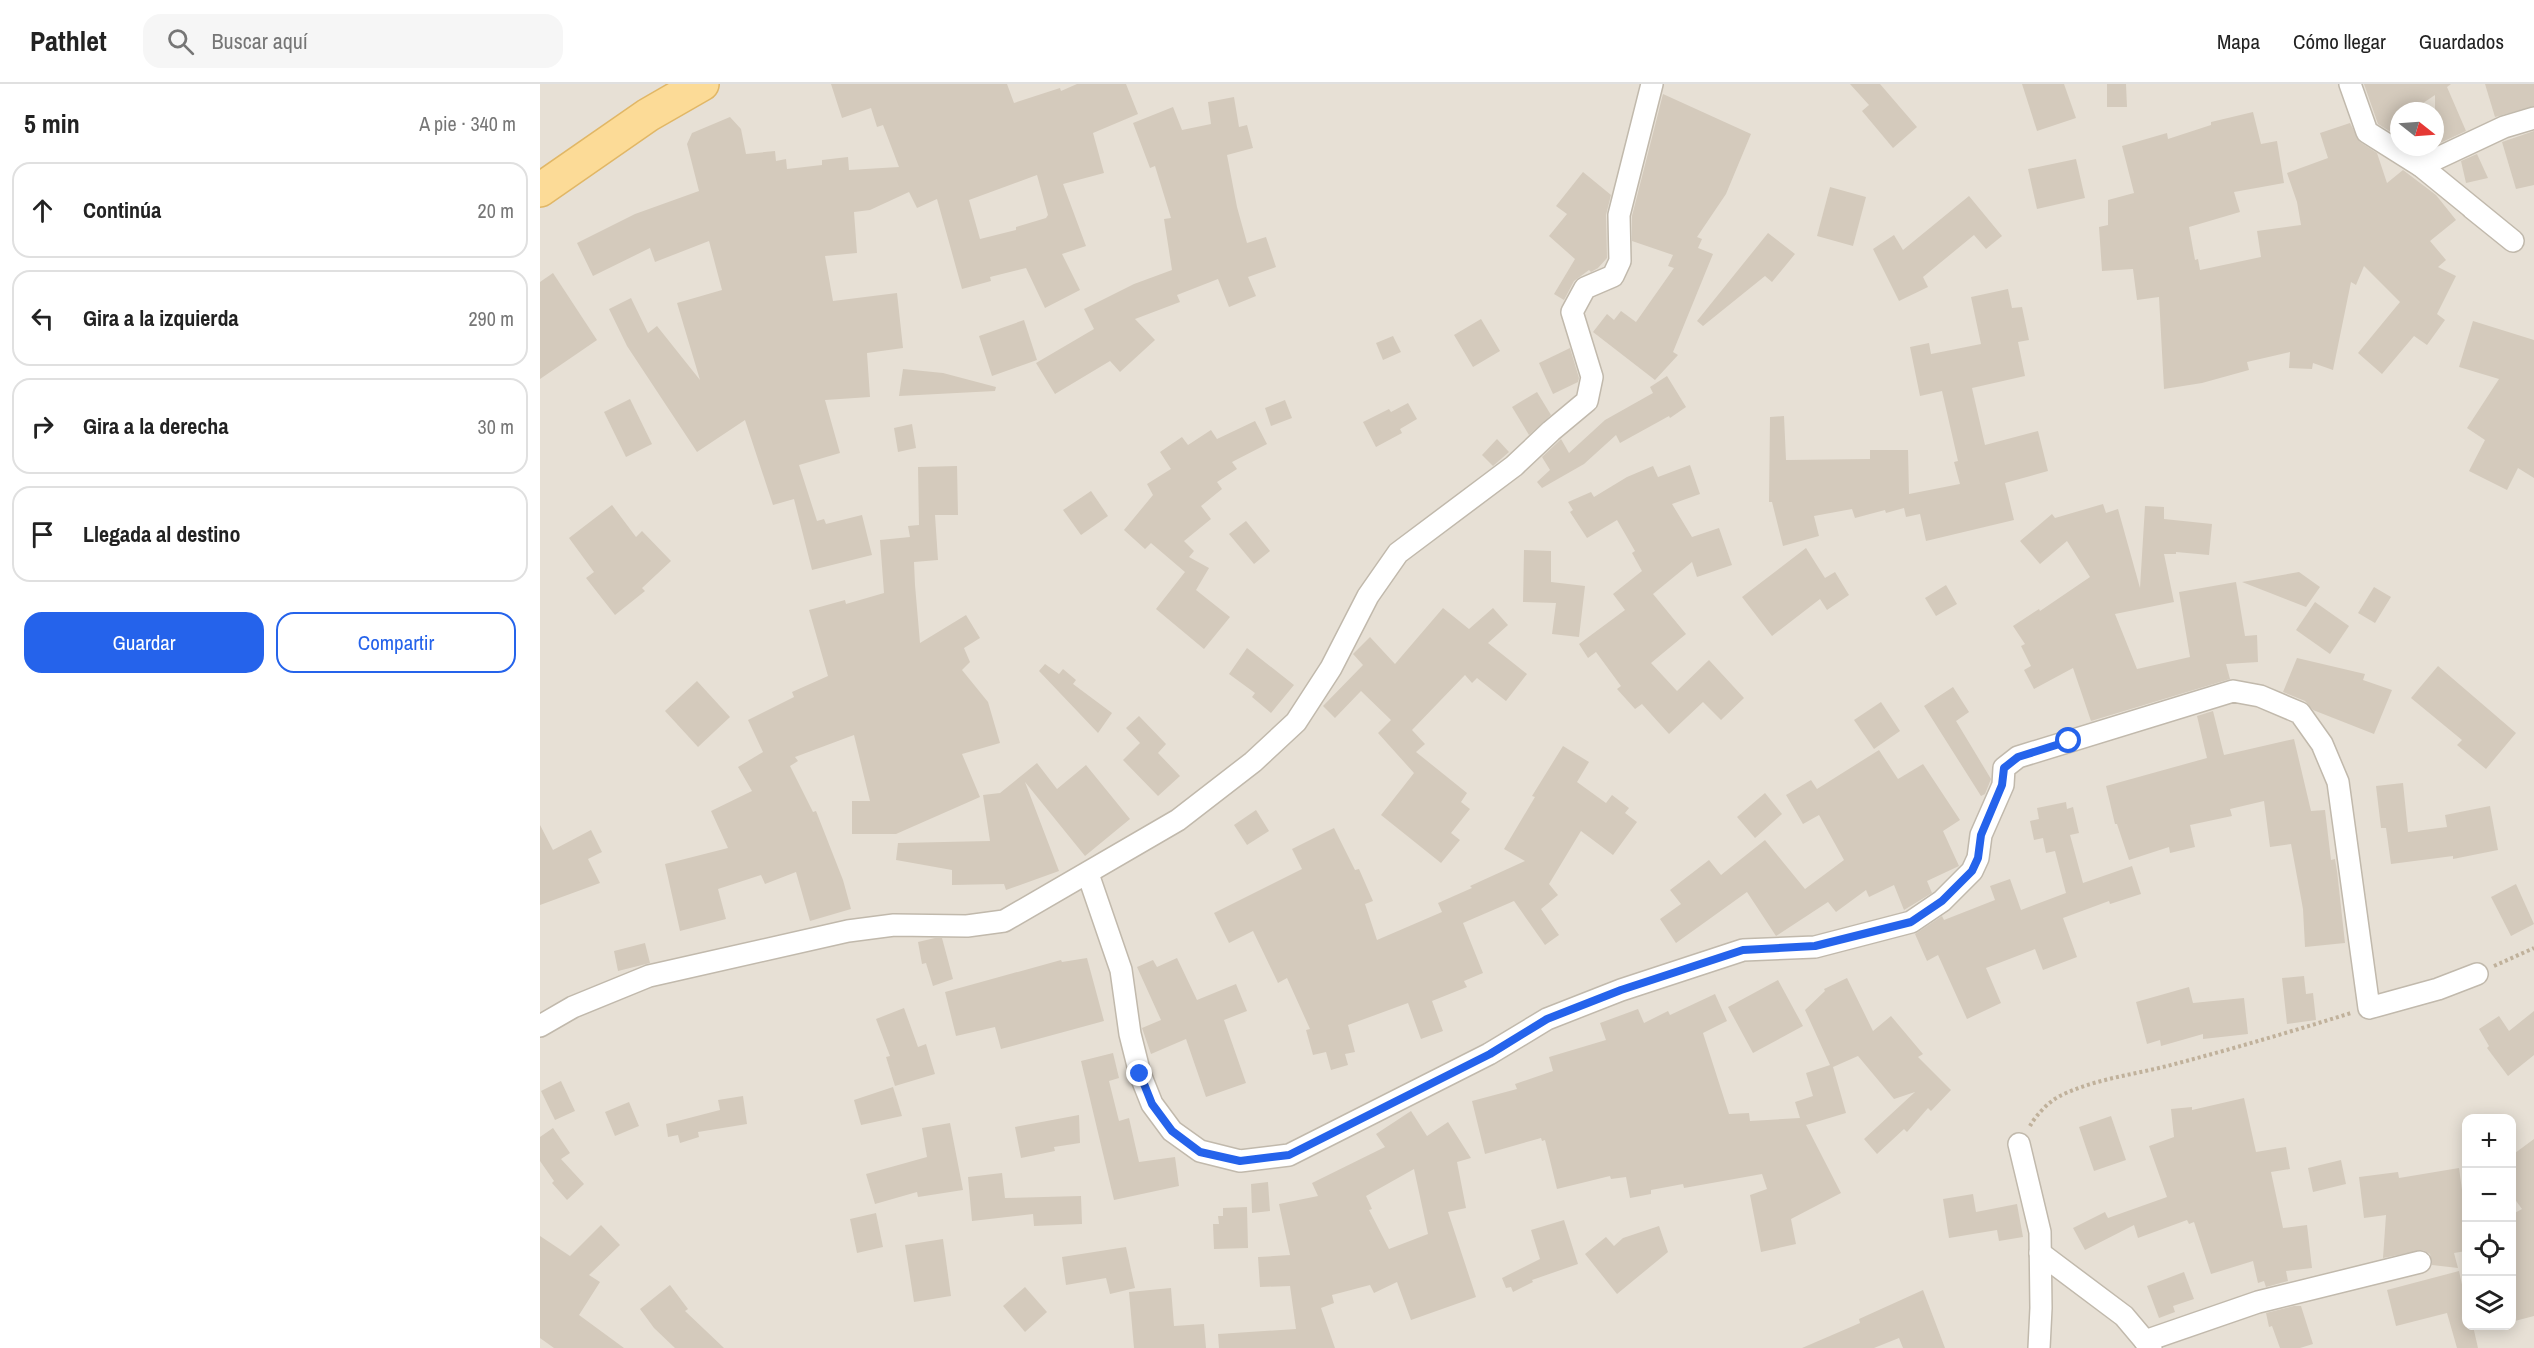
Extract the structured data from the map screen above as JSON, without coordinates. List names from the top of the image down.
{
  "north": "right",
  "page": {
    "header": "Pathlet",
    "search": "Buscar aquí",
    "nav": ["Mapa", "Cómo llegar", "Guardados"],
    "heading": ["5 min", "A pie · 340 m"],
    "list": [
      ["Continúa", "20 m"],
      ["Gira a la izquierda", "290 m"],
      ["Gira a la derecha", "30 m"],
      "Llegada al destino"
    ],
    "buttons": ["Guardar", "Compartir"],
    "map_buttons": ["+", "−"]
  }
}
